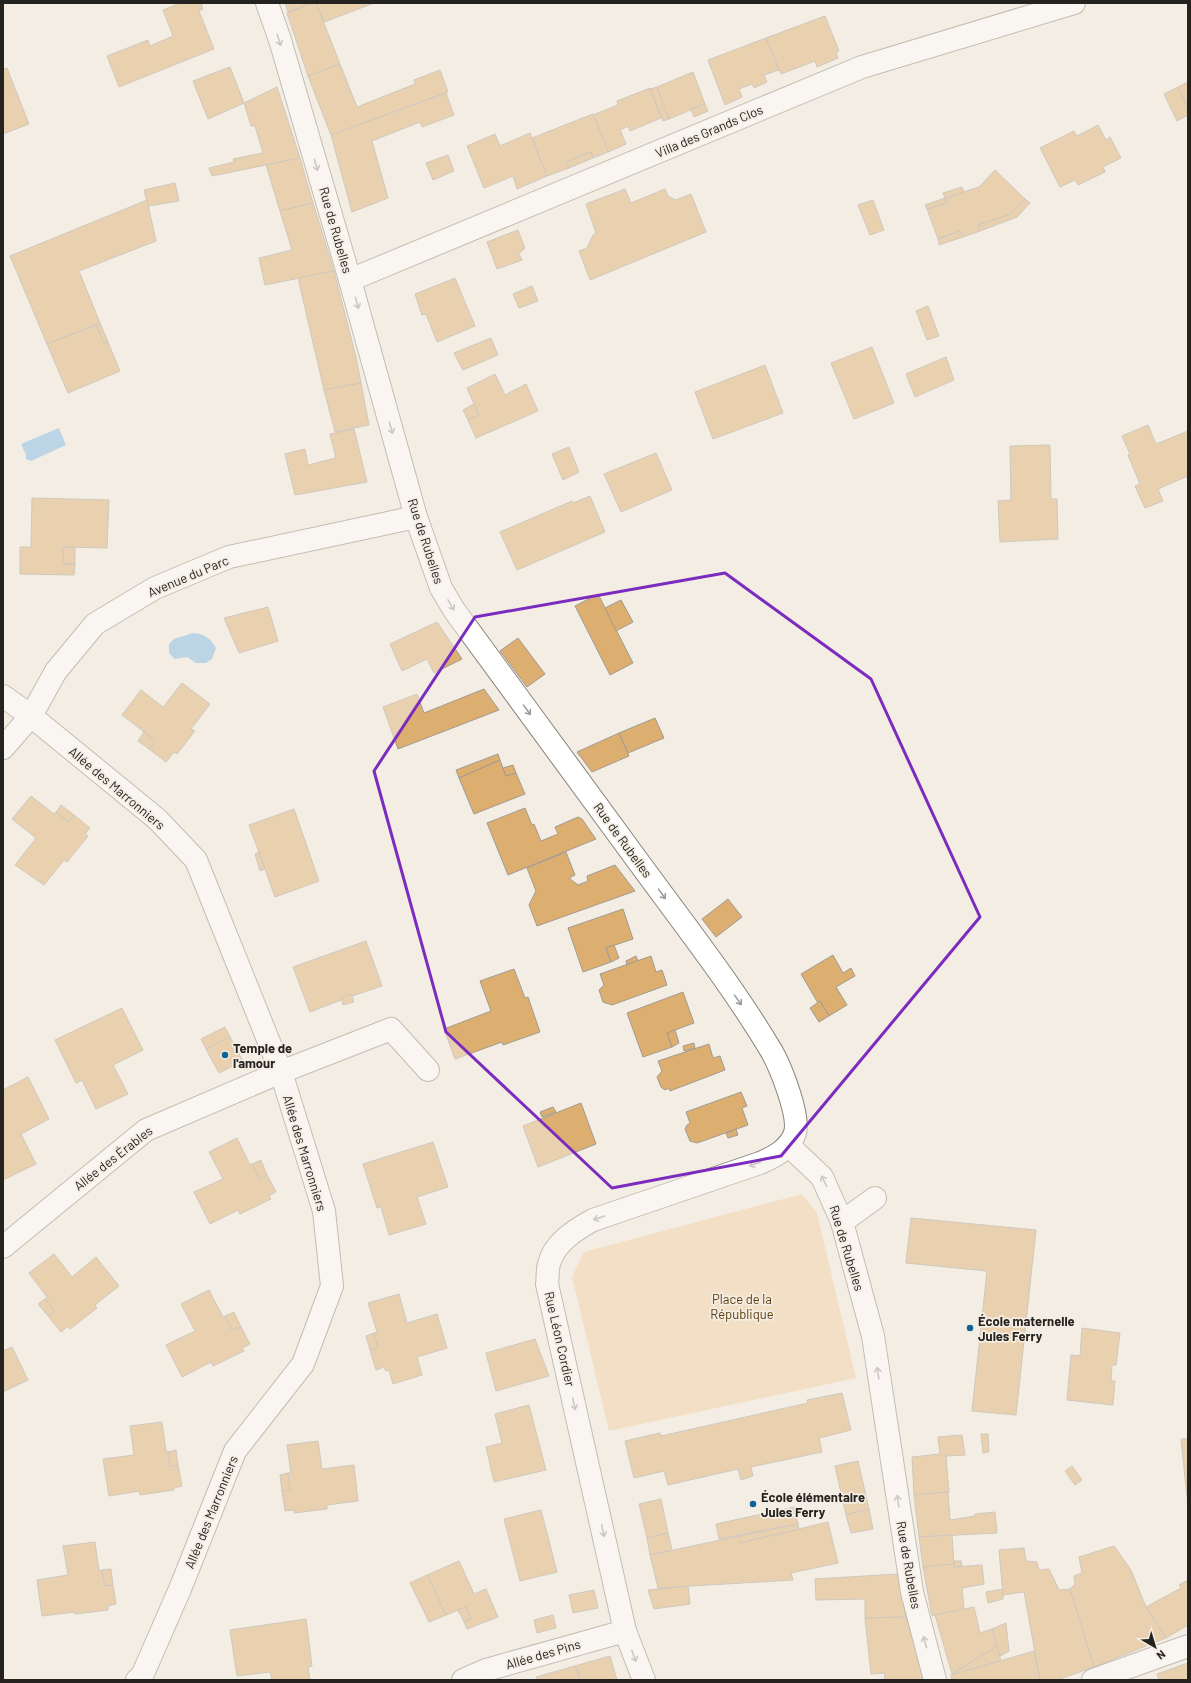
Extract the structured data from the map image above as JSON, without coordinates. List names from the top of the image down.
{
  "streets": {
    "street": [
      "Villa des Grands Clos",
      "Rue de Rubelles",
      "Avenue du Parc",
      "Allée des Marronniers",
      "Allée des Érables",
      "Rue Léon Cordier",
      "Allée des Pins"
    ]
  },
  "crossings": [
    ["Villa des Grands Clos", "Rue de Rubelles"],
    ["Rue de Rubelles", "Avenue du Parc"],
    ["Rue de Rubelles", "Rue Léon Cordier"],
    ["Avenue du Parc", "Allée des Marronniers"],
    ["Allée des Marronniers", "Allée des Érables"],
    ["Rue Léon Cordier", "Allée des Pins"]
  ],
  "parks": ["Place de la République"],
  "places": ["Temple de l'amour", "École maternelle Jules Ferry", "École élémentaire Jules Ferry"],
  "north": "bottom right"
}
